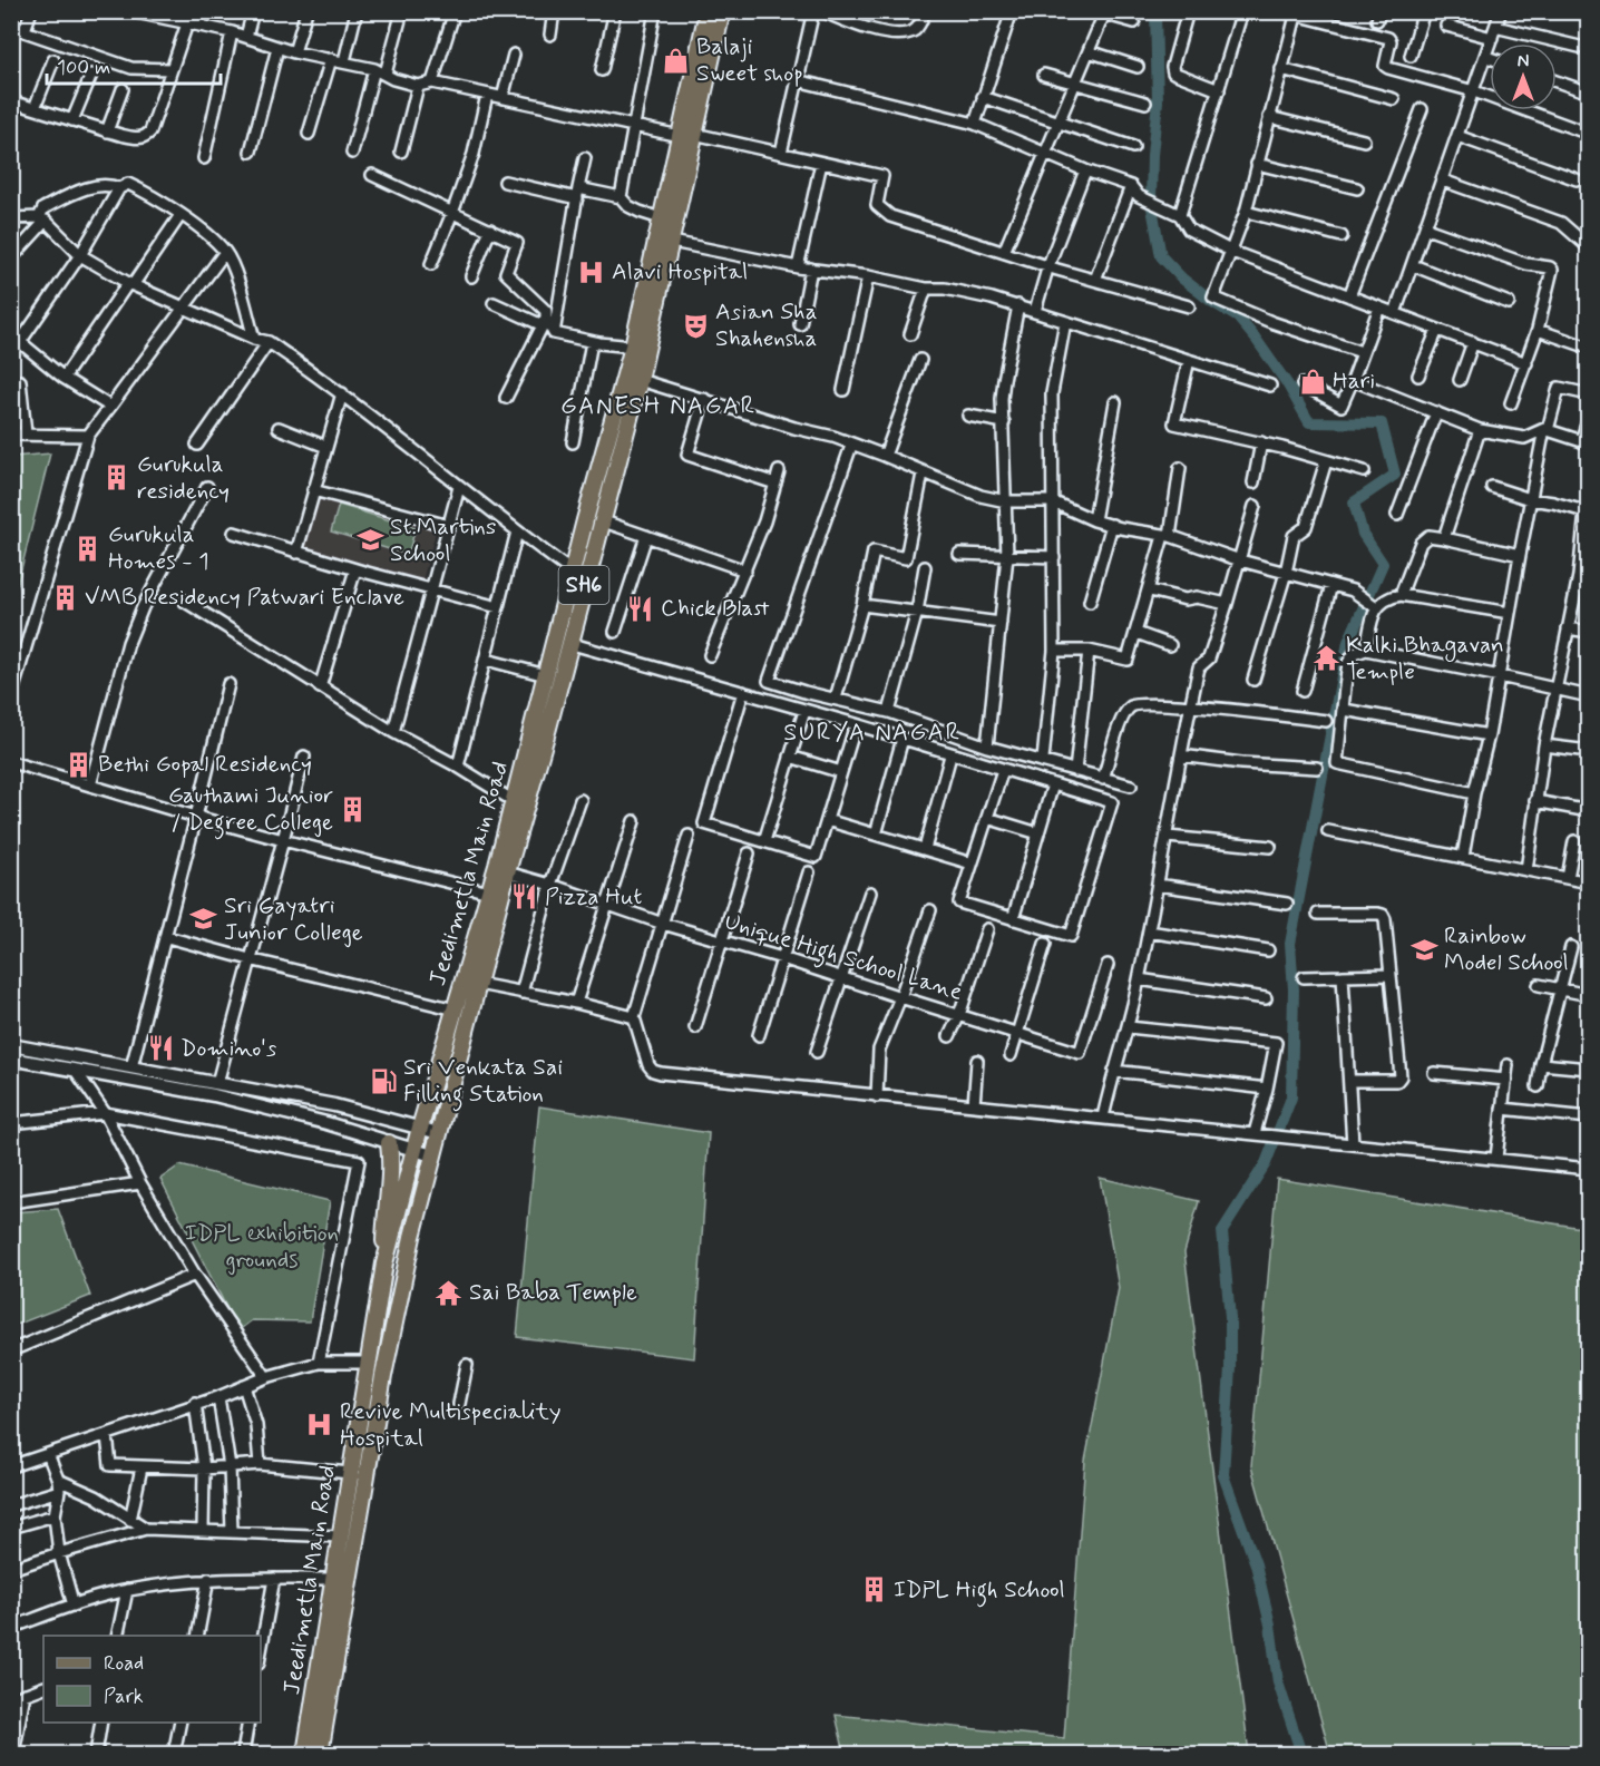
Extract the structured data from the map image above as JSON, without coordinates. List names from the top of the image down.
{
  "streets": {
    "main road": ["SH6", "Jeedimetla Main Road"],
    "street": ["Unique High School Lane"]
  },
  "crossings": [
    ["Jeedimetla Main Road", "Unique High School Lane"]
  ],
  "districts": ["GANESH NAGAR", "SURYA NAGAR"],
  "parks": ["IDPL exhibition grounds"],
  "places": {
    "shop": ["Balaji Sweet shop", "Hari"],
    "hospital": ["Alavi Hospital", "Revive Multispeciality Hospital"],
    "theatre": ["Asian Sha Shahensha"],
    "building": [
      "Gurukula residency",
      "Gurukula Homes - 1",
      "VMB Residency Patwari Enclave",
      "Bethi Gopal Residency",
      "Gauthami Junior / Degree College",
      "IDPL High School"
    ],
    "school or university": ["St.Martins School", "Sri Gayatri Junior College", "Rainbow Model School"],
    "restaurant": ["Chick Blast", "Pizza Hut", "Domino's"],
    "temple": ["Kalki Bhagavan Temple", "Sai Baba Temple"],
    "fuel station": ["Sri Venkata Sai Filling Station"]
  },
  "legend": ["Road", "Park"],
  "scale_bar": "100 m",
  "north": "top"
}
